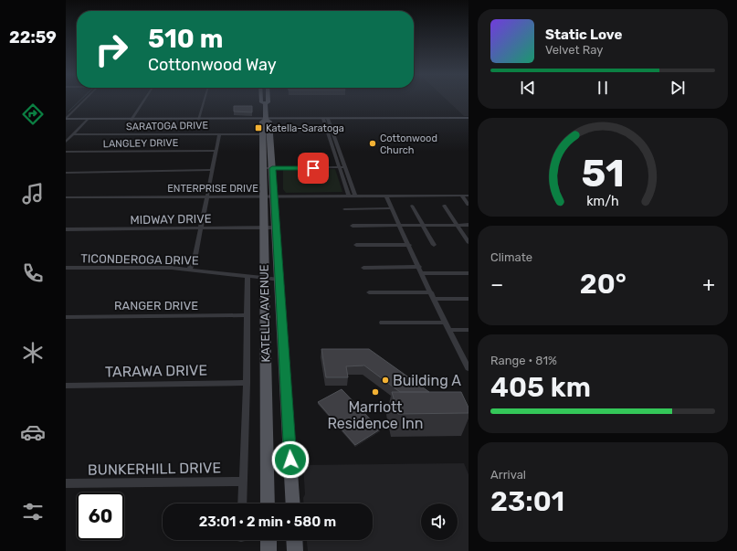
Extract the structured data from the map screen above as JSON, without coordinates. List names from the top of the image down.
{
  "streets": {
    "main road": ["KATELLA AVENUE"],
    "street": [
      "SARATOGA DRIVE",
      "LANGLEY DRIVE",
      "ENTERPRISE DRIVE",
      "MIDWAY DRIVE",
      "TICONDEROGA DRIVE",
      "RANGER DRIVE",
      "TARAWA DRIVE",
      "BUNKERHILL DRIVE"
    ]
  },
  "crossings": [
    ["SARATOGA DRIVE", "KATELLA AVENUE"],
    ["ENTERPRISE DRIVE", "KATELLA AVENUE"],
    ["MIDWAY DRIVE", "KATELLA AVENUE"],
    ["TICONDEROGA DRIVE", "KATELLA AVENUE"]
  ],
  "places": {
    "transit": ["Katella-Saratoga"],
    "other": ["Cottonwood Church", "Building A", "Marriott Residence Inn"]
  },
  "page": {
    "tabs": "22:59",
    "turn": ["510 m", "Cottonwood Way"],
    "song": ["Static Love", "Velvet Ray"],
    "tile": [
      "Climate",
      ["Range · 81%", "405 km"],
      ["Arrival", "23:01"]
    ],
    "heat": ["−", "20°", "+"],
    "limit": "60",
    "trip": "23:01 · 2 min · 580 m",
    "gauge": ["51", "km/h"]
  }
}
